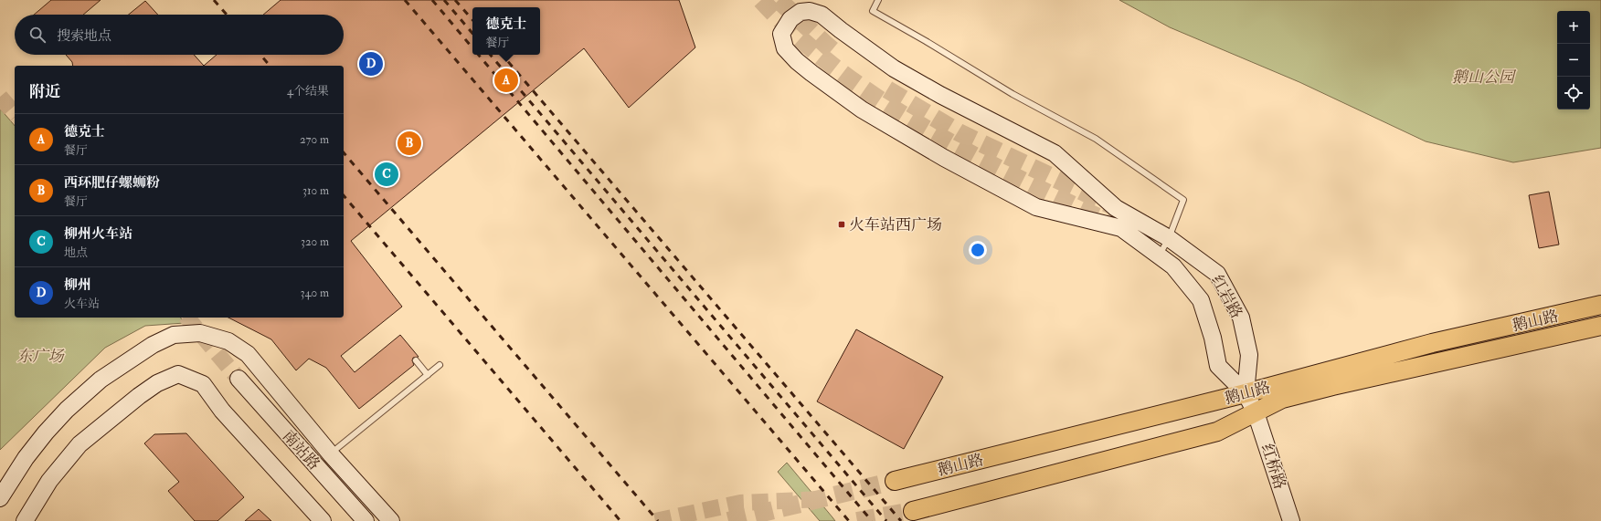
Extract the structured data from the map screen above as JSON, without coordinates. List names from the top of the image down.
{
  "streets": {
    "main road": ["鹅山路"],
    "street": ["红岩路", "南站路", "红桥路"]
  },
  "crossings": [
    ["红岩路", "鹅山路"],
    ["红岩路", "红桥路"],
    ["鹅山路", "红桥路"]
  ],
  "parks": ["鹅山公园", "东广场"],
  "places": {
    "transit": ["火车站西广场"]
  },
  "page": {
    "popup": ["德克士", "餐厅"],
    "map_buttons": ["+", "−"],
    "search": "搜索地点",
    "pins": [
      "D",
      "A",
      "B",
      "C"
    ],
    "heading": ["附近", "4个结果"],
    "list": [
      {
        "mark": "A",
        "name": "德克士",
        "note": "餐厅",
        "value": "270 m"
      },
      {
        "mark": "B",
        "name": "西环肥仔螺蛳粉",
        "note": "餐厅",
        "value": "310 m"
      },
      {
        "mark": "C",
        "name": "柳州火车站",
        "note": "地点",
        "value": "320 m"
      },
      {
        "mark": "D",
        "name": "柳州",
        "note": "火车站",
        "value": "340 m"
      }
    ]
  }
}
